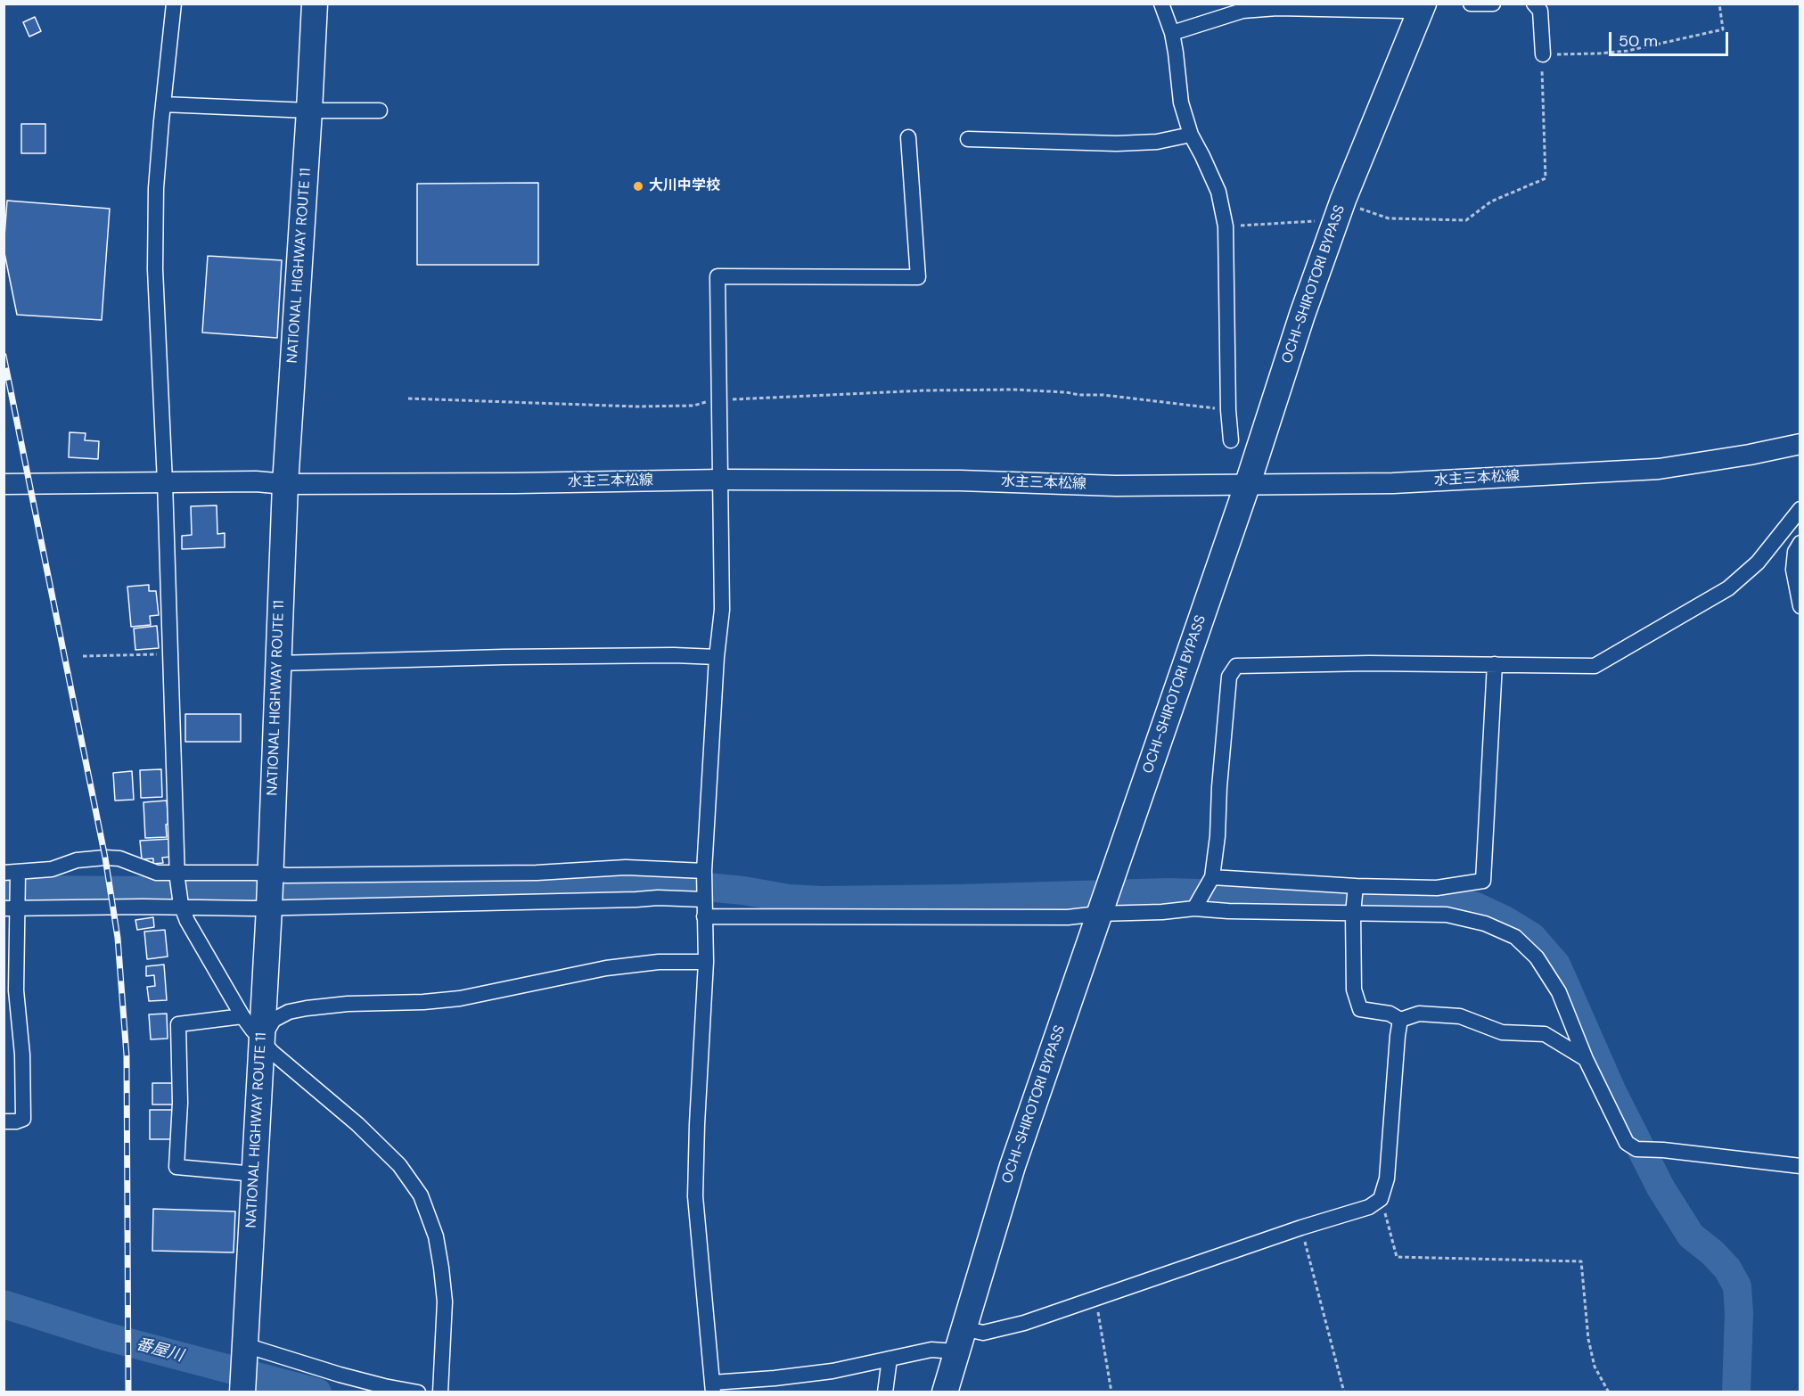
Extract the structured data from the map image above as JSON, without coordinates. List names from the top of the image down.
{
  "streets": {
    "highway": ["NATIONAL HIGHWAY ROUTE 11", "OCHI-SHIROTORI BYPASS"],
    "main road": ["水主三本松線"]
  },
  "crossings": [
    ["NATIONAL HIGHWAY ROUTE 11", "水主三本松線"],
    ["OCHI-SHIROTORI BYPASS", "水主三本松線"]
  ],
  "water": ["番屋川"],
  "places": ["大川中学校"],
  "scale_bar": "50 m"
}
